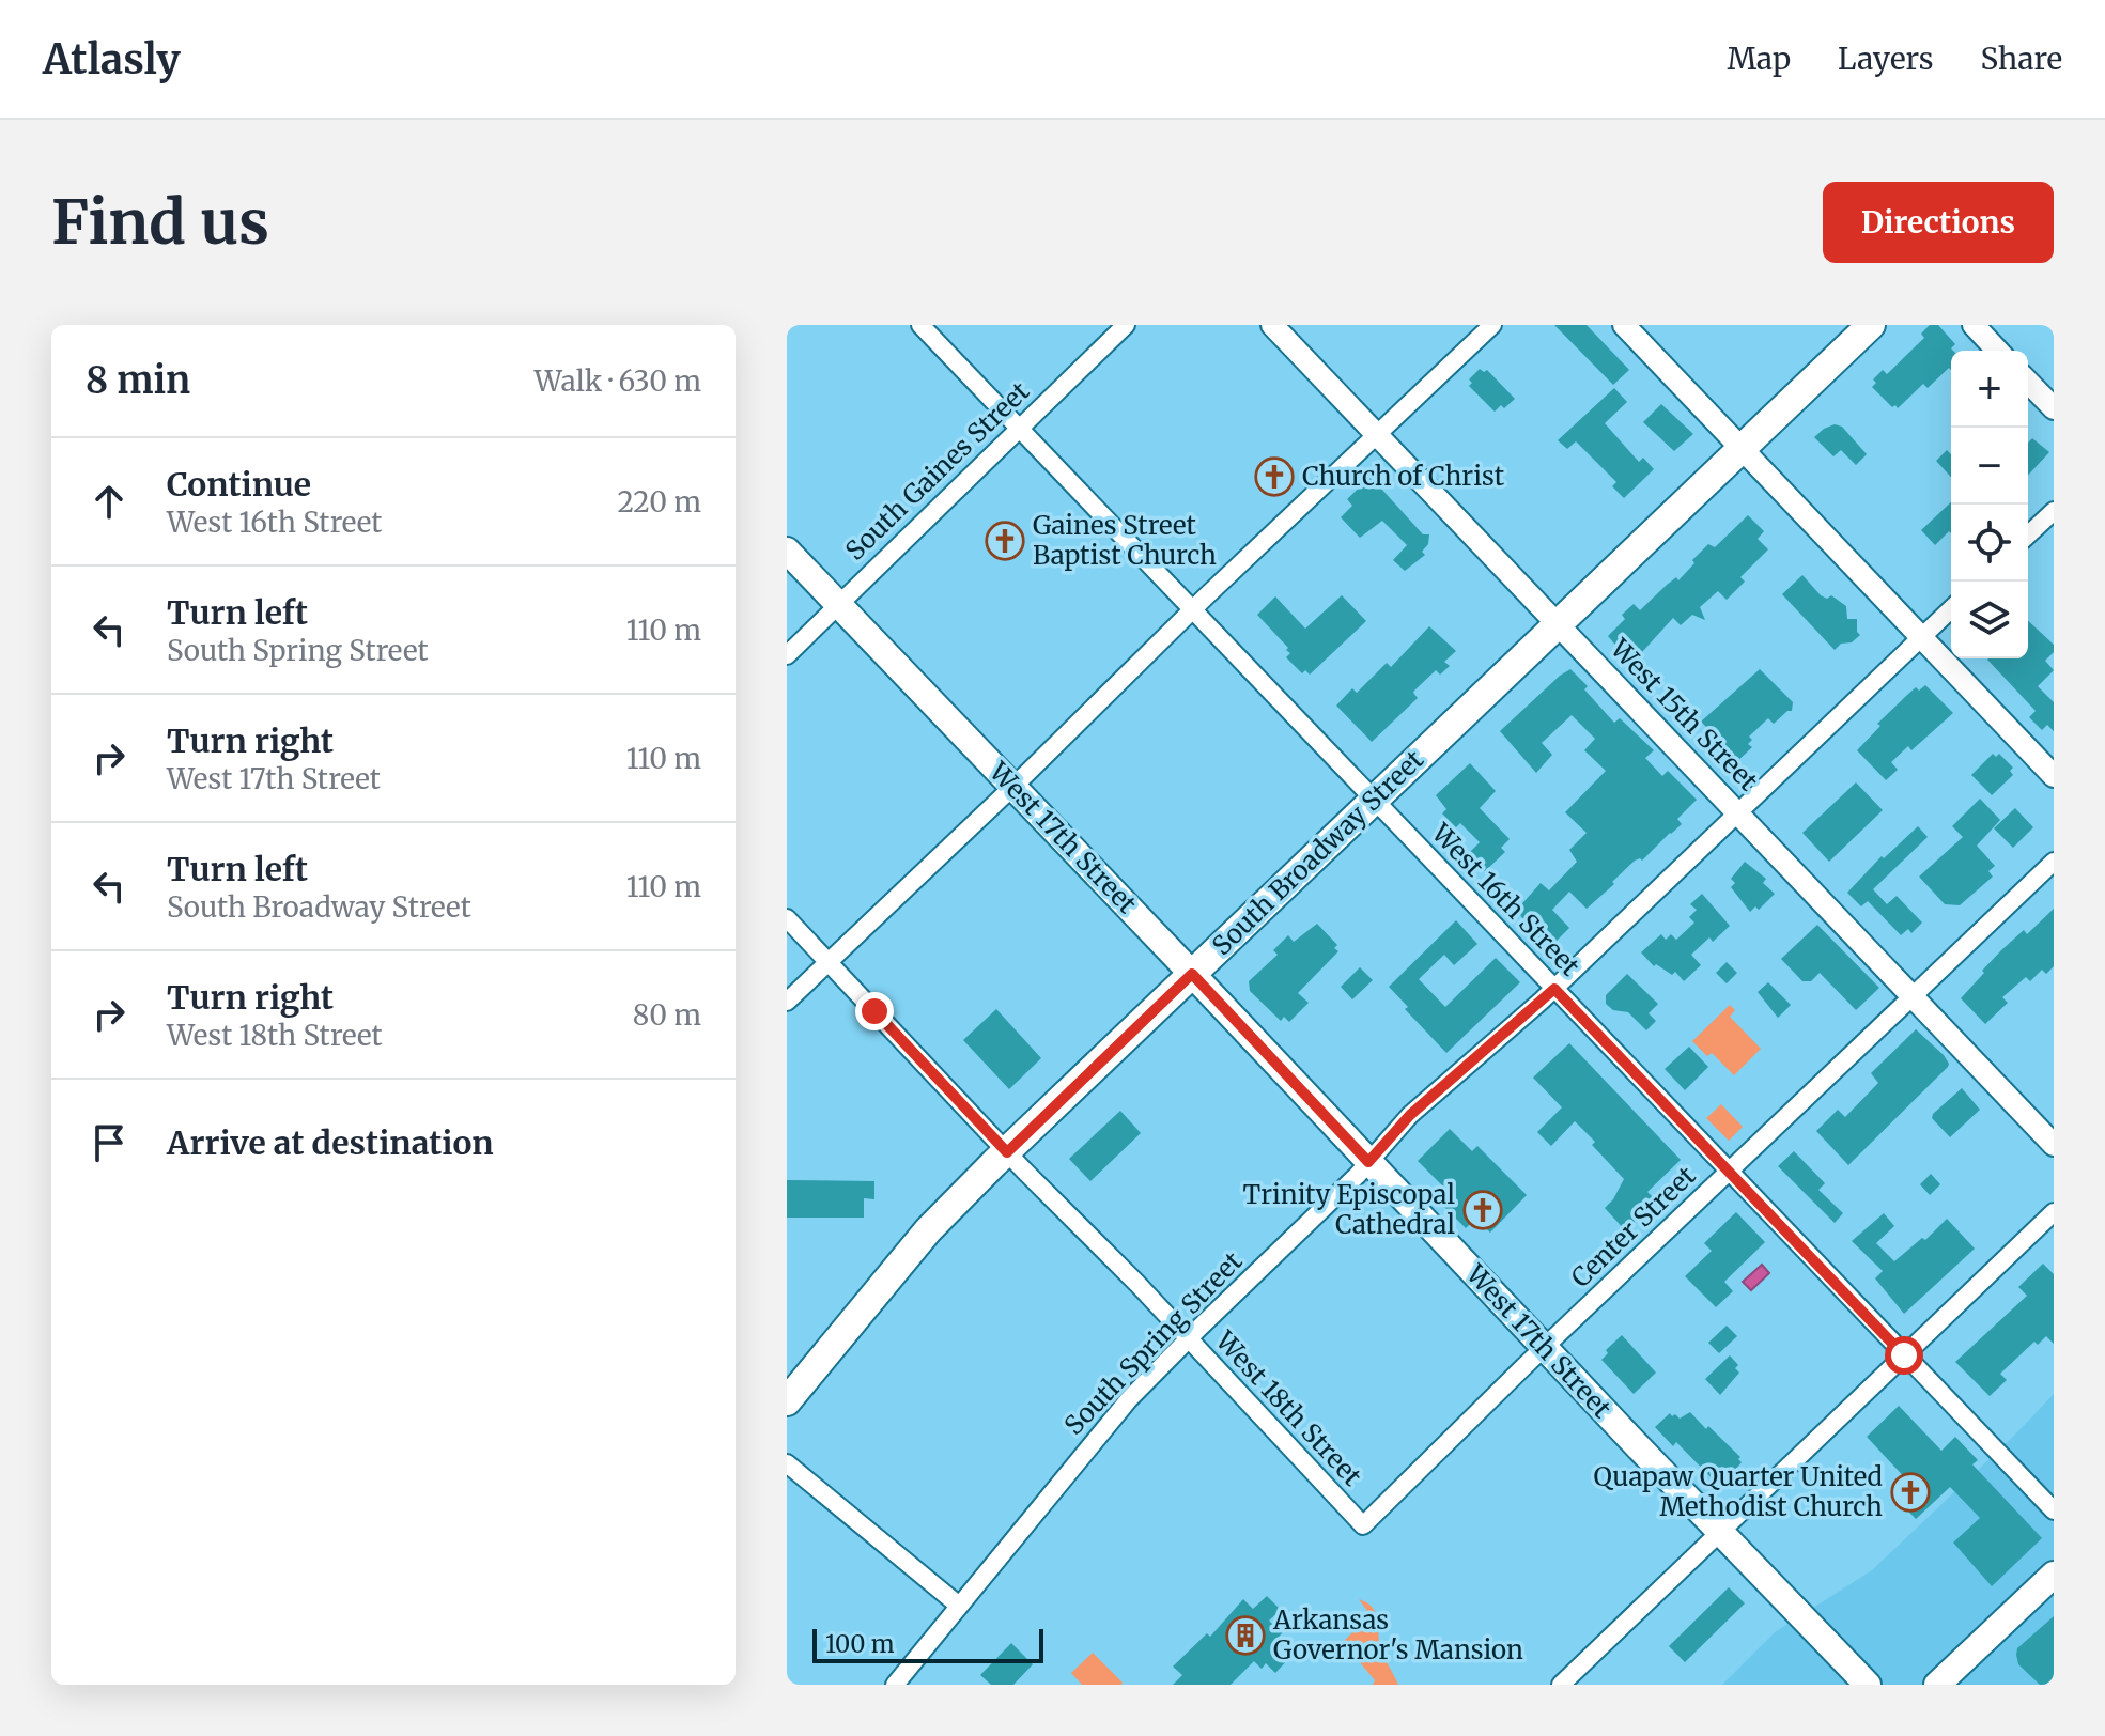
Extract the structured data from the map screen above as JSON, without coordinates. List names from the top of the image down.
{
  "streets": {
    "main road": ["West 17th Street", "South Broadway Street"],
    "street": [
      "South Gaines Street",
      "West 15th Street",
      "West 16th Street",
      "Center Street",
      "South Spring Street",
      "West 18th Street"
    ]
  },
  "crossings": [
    ["South Gaines Street", "West 17th Street"],
    ["South Gaines Street", "West 16th Street"],
    ["West 15th Street", "South Broadway Street"],
    ["West 15th Street", "Center Street"],
    ["West 15th Street", "South Spring Street"],
    ["West 17th Street", "South Broadway Street"],
    ["West 17th Street", "Center Street"],
    ["West 17th Street", "South Spring Street"],
    ["South Broadway Street", "West 16th Street"],
    ["South Broadway Street", "West 18th Street"],
    ["West 16th Street", "Center Street"],
    ["West 16th Street", "South Spring Street"],
    ["Center Street", "West 18th Street"],
    ["South Spring Street", "West 18th Street"]
  ],
  "places": {
    "church": [
      "Church of Christ",
      "Gaines Street Baptist Church",
      "Trinity Episcopal Cathedral",
      "Quapaw Quarter United Methodist Church"
    ],
    "building": ["Arkansas Governor's Mansion"]
  },
  "scale_bar": "100 m",
  "page": {
    "header": "Atlasly",
    "nav": ["Map", "Layers", "Share"],
    "buttons": "Directions",
    "title": "Find us",
    "heading": ["8 min", "Walk · 630 m"],
    "map_buttons": ["+", "−"],
    "list": [
      ["Continue", "West 16th Street", "220 m"],
      ["Turn left", "South Spring Street", "110 m"],
      ["Turn right", "West 17th Street", "110 m"],
      ["Turn left", "South Broadway Street", "110 m"],
      ["Turn right", "West 18th Street", "80 m"],
      "Arrive at destination"
    ],
    "scale": "100 m"
  }
}
